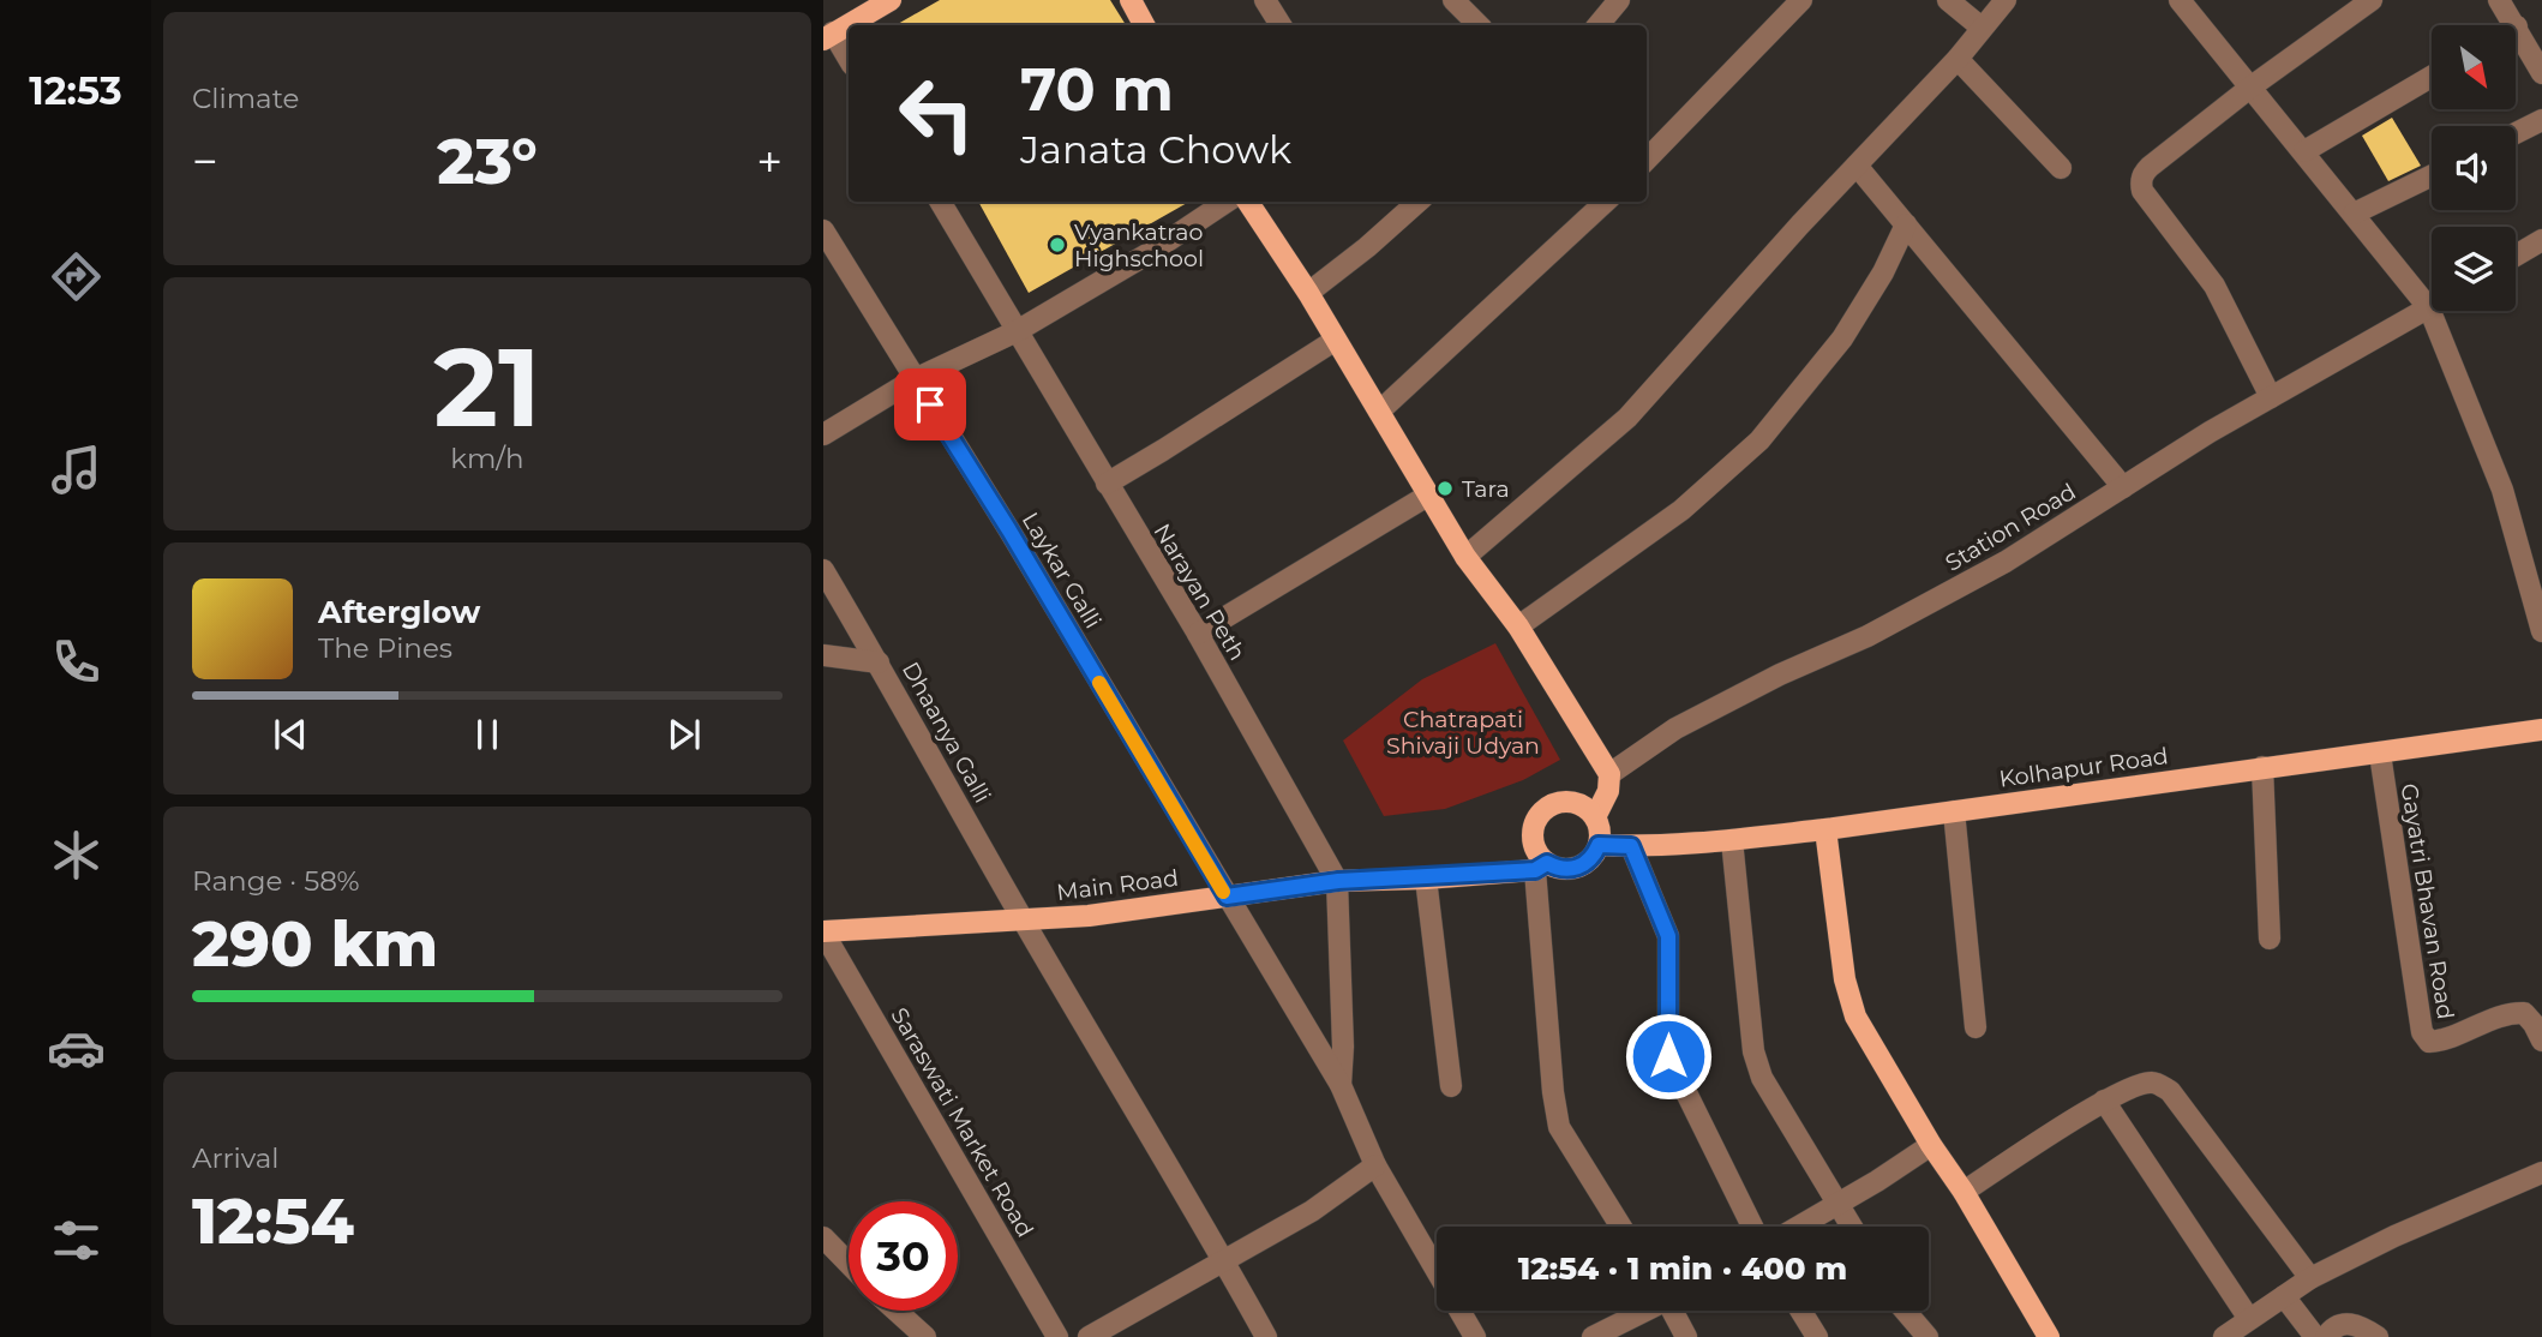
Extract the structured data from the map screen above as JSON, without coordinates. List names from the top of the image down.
{
  "streets": {
    "main road": ["Kolhapur Road", "Main Road"],
    "street": [
      "Station Road",
      "Laykar Galli",
      "Narayan Peth",
      "Dhaanya Galli",
      "Gayatri Bhavan Road",
      "Saraswati Market Road"
    ]
  },
  "crossings": [
    ["Laykar Galli", "Main Road"],
    ["Narayan Peth", "Main Road"],
    ["Dhaanya Galli", "Main Road"],
    ["Kolhapur Road", "Main Road"],
    ["Kolhapur Road", "Gayatri Bhavan Road"],
    ["Main Road", "Saraswati Market Road"]
  ],
  "parks": ["Chatrapati Shivaji Udyan"],
  "places": ["Vyankatrao Highschool", "Tara"],
  "north": "bottom right",
  "page": {
    "tabs": "12:53",
    "tile": [
      "Climate",
      ["21", "km/h"],
      ["Range · 58%", "290 km"],
      ["Arrival", "12:54"]
    ],
    "turn": ["70 m", "Janata Chowk"],
    "heat": ["−", "23°", "+"],
    "song": ["Afterglow", "The Pines"],
    "limit": "30",
    "trip": "12:54 · 1 min · 400 m"
  }
}
